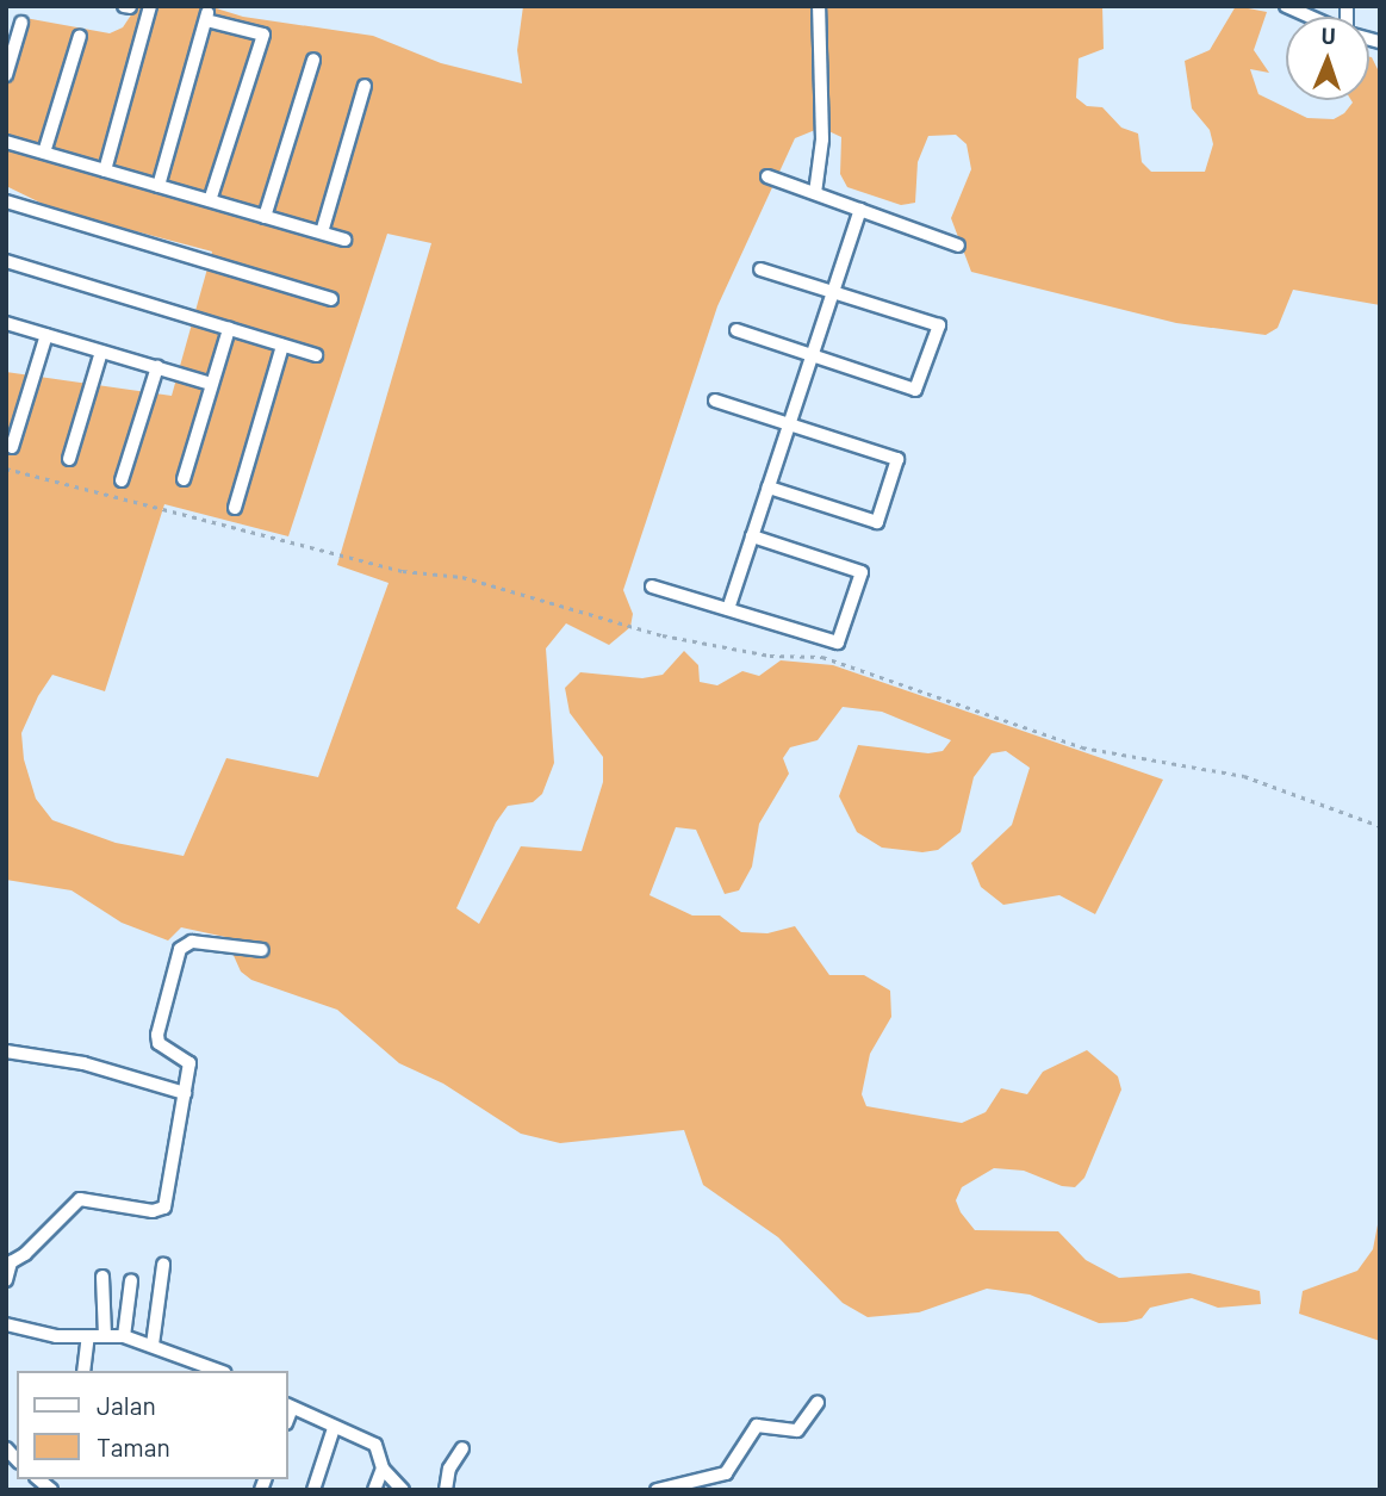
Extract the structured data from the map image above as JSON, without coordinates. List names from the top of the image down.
{
  "legend": ["Jalan", "Taman"],
  "north": "top"
}
